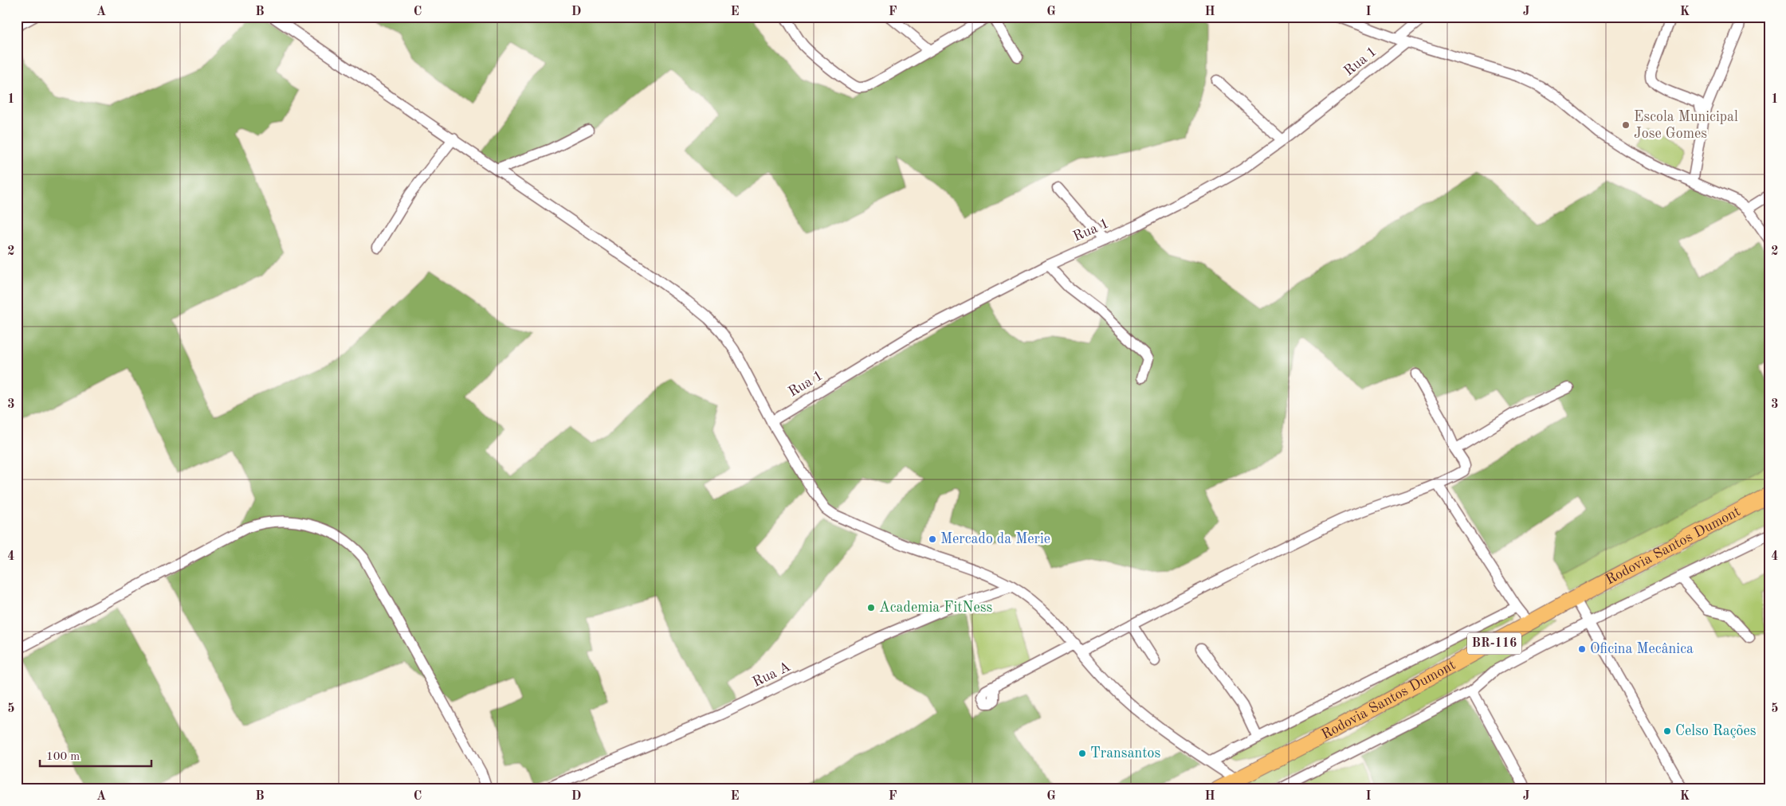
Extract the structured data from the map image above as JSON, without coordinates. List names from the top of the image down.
{
  "streets": {
    "highway": ["Rodovia Santos Dumont", "BR-116"],
    "street": ["Rua 1", "Rua A"]
  },
  "places": [
    "Escola Municipal Jose Gomes",
    "Mercado da Merie",
    "Academia FitNess",
    "Oficina Mecânica",
    "Celso Rações",
    "Transantos"
  ],
  "scale_bar": "100 m",
  "grid": {
    "columns": [
      "A",
      "B",
      "C",
      "D",
      "E",
      "F",
      "G",
      "H",
      "I",
      "J",
      "K"
    ],
    "rows": [
      "1",
      "2",
      "3",
      "4",
      "5"
    ]
  }
}
